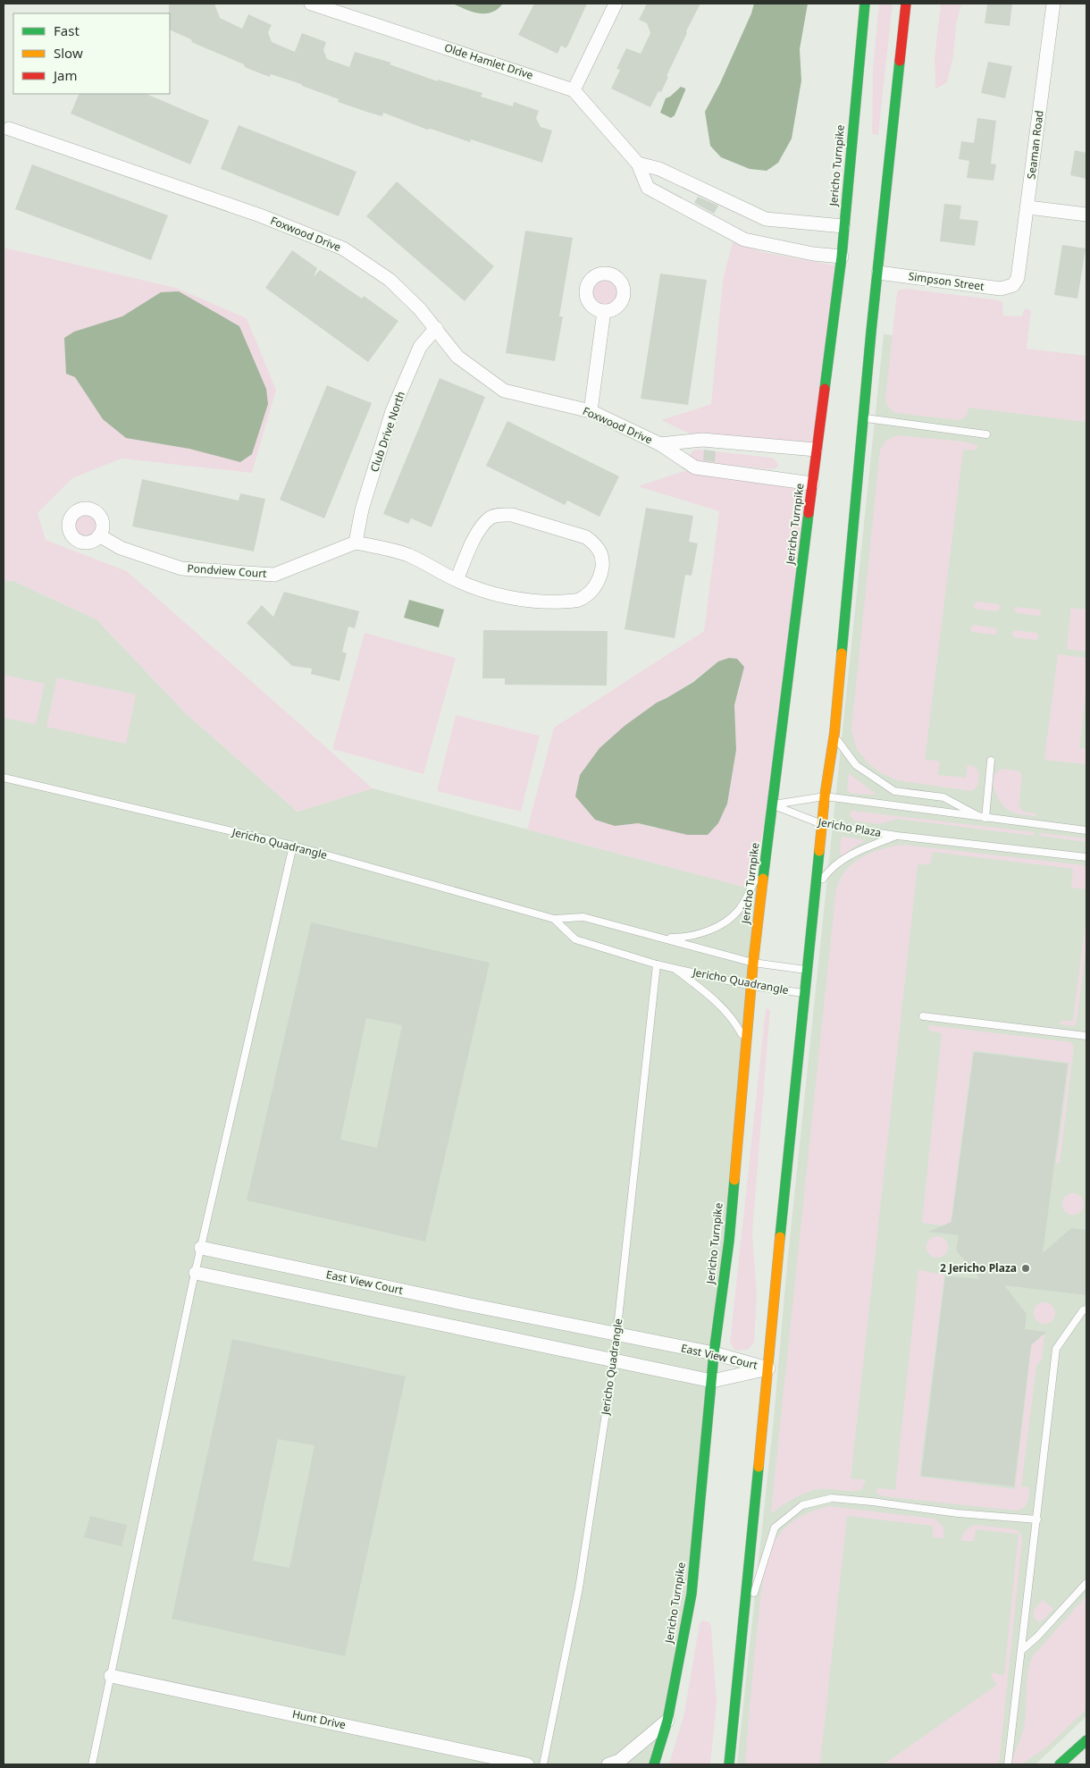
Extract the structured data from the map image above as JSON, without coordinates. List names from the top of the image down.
{
  "streets": {
    "main road": ["Jericho Turnpike"],
    "street": [
      "Olde Hamlet Drive",
      "Seaman Road",
      "Foxwood Drive",
      "Simpson Street",
      "Club Drive North",
      "Pondview Court",
      "East View Court",
      "Hunt Drive"
    ],
    "lane": ["Jericho Plaza", "Jericho Quadrangle"]
  },
  "crossings": [
    ["Seaman Road", "Simpson Street"],
    ["Jericho Turnpike", "Foxwood Drive"],
    ["Jericho Turnpike", "Jericho Plaza"],
    ["Jericho Turnpike", "Jericho Quadrangle"],
    ["Jericho Turnpike", "East View Court"],
    ["Foxwood Drive", "Club Drive North"],
    ["Club Drive North", "Pondview Court"],
    ["Jericho Quadrangle", "East View Court"]
  ],
  "places": ["2 Jericho Plaza"],
  "legend": ["Fast", "Slow", "Jam"]
}
